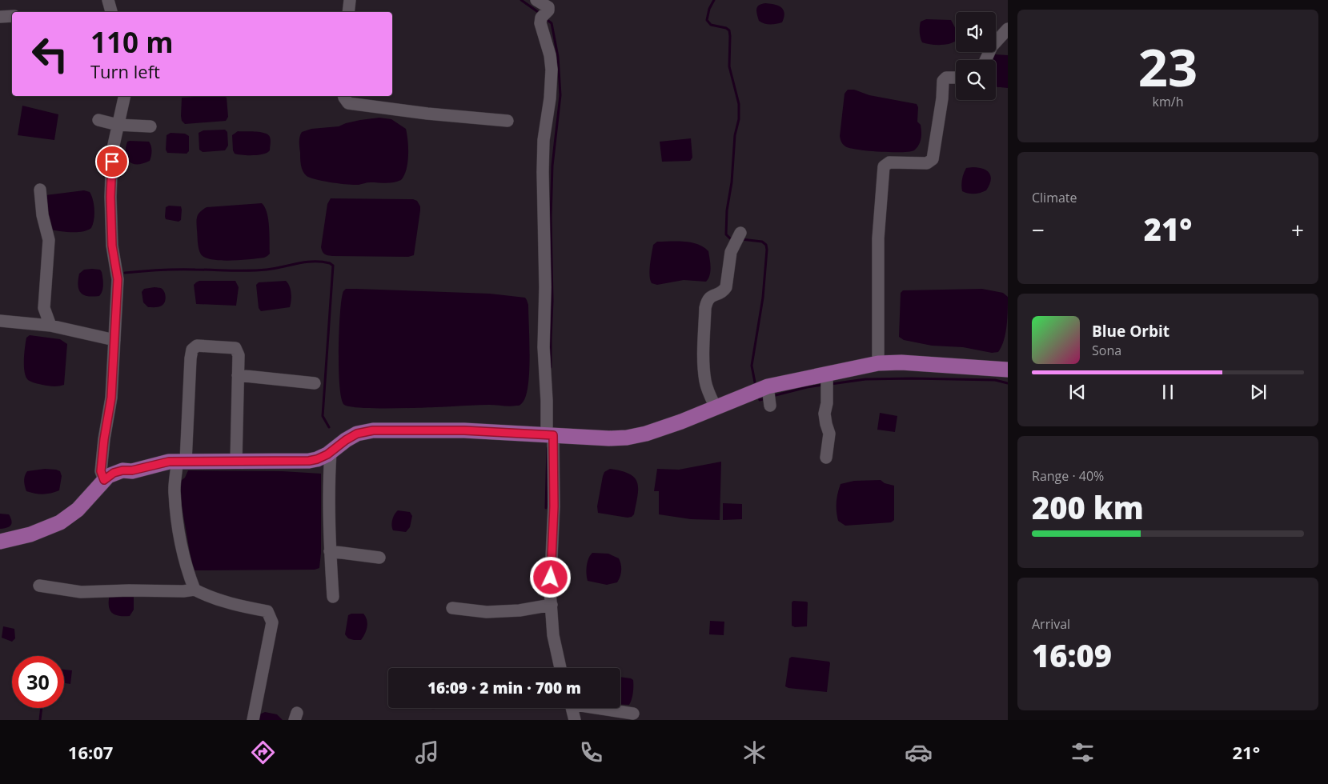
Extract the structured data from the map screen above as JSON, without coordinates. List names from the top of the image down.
{
  "page": {
    "tile": [
      ["23", "km/h"],
      "Climate",
      ["Range · 40%", "200 km"],
      ["Arrival", "16:09"]
    ],
    "turn": ["110 m", "Turn left"],
    "heat": ["−", "21°", "+"],
    "song": ["Blue Orbit", "Sona"],
    "limit": "30",
    "trip": "16:09 · 2 min · 700 m",
    "tabs": ["16:07", "21°"]
  }
}
